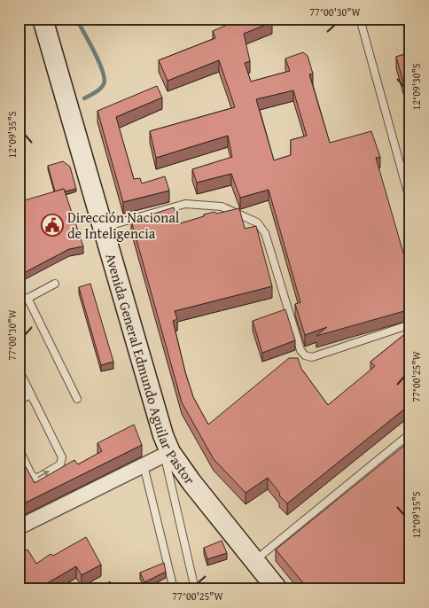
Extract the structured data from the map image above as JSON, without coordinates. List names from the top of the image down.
{
  "streets": {
    "street": ["Avenida General Edmundo Aguilar Pastor"]
  },
  "places": {
    "public building": ["Dirección Nacional de Inteligencia"]
  },
  "coordinates": [
    "77°00'30\"W",
    "12°09'30\"S",
    "12°09'35\"S",
    "77°00'25\"W"
  ]
}
